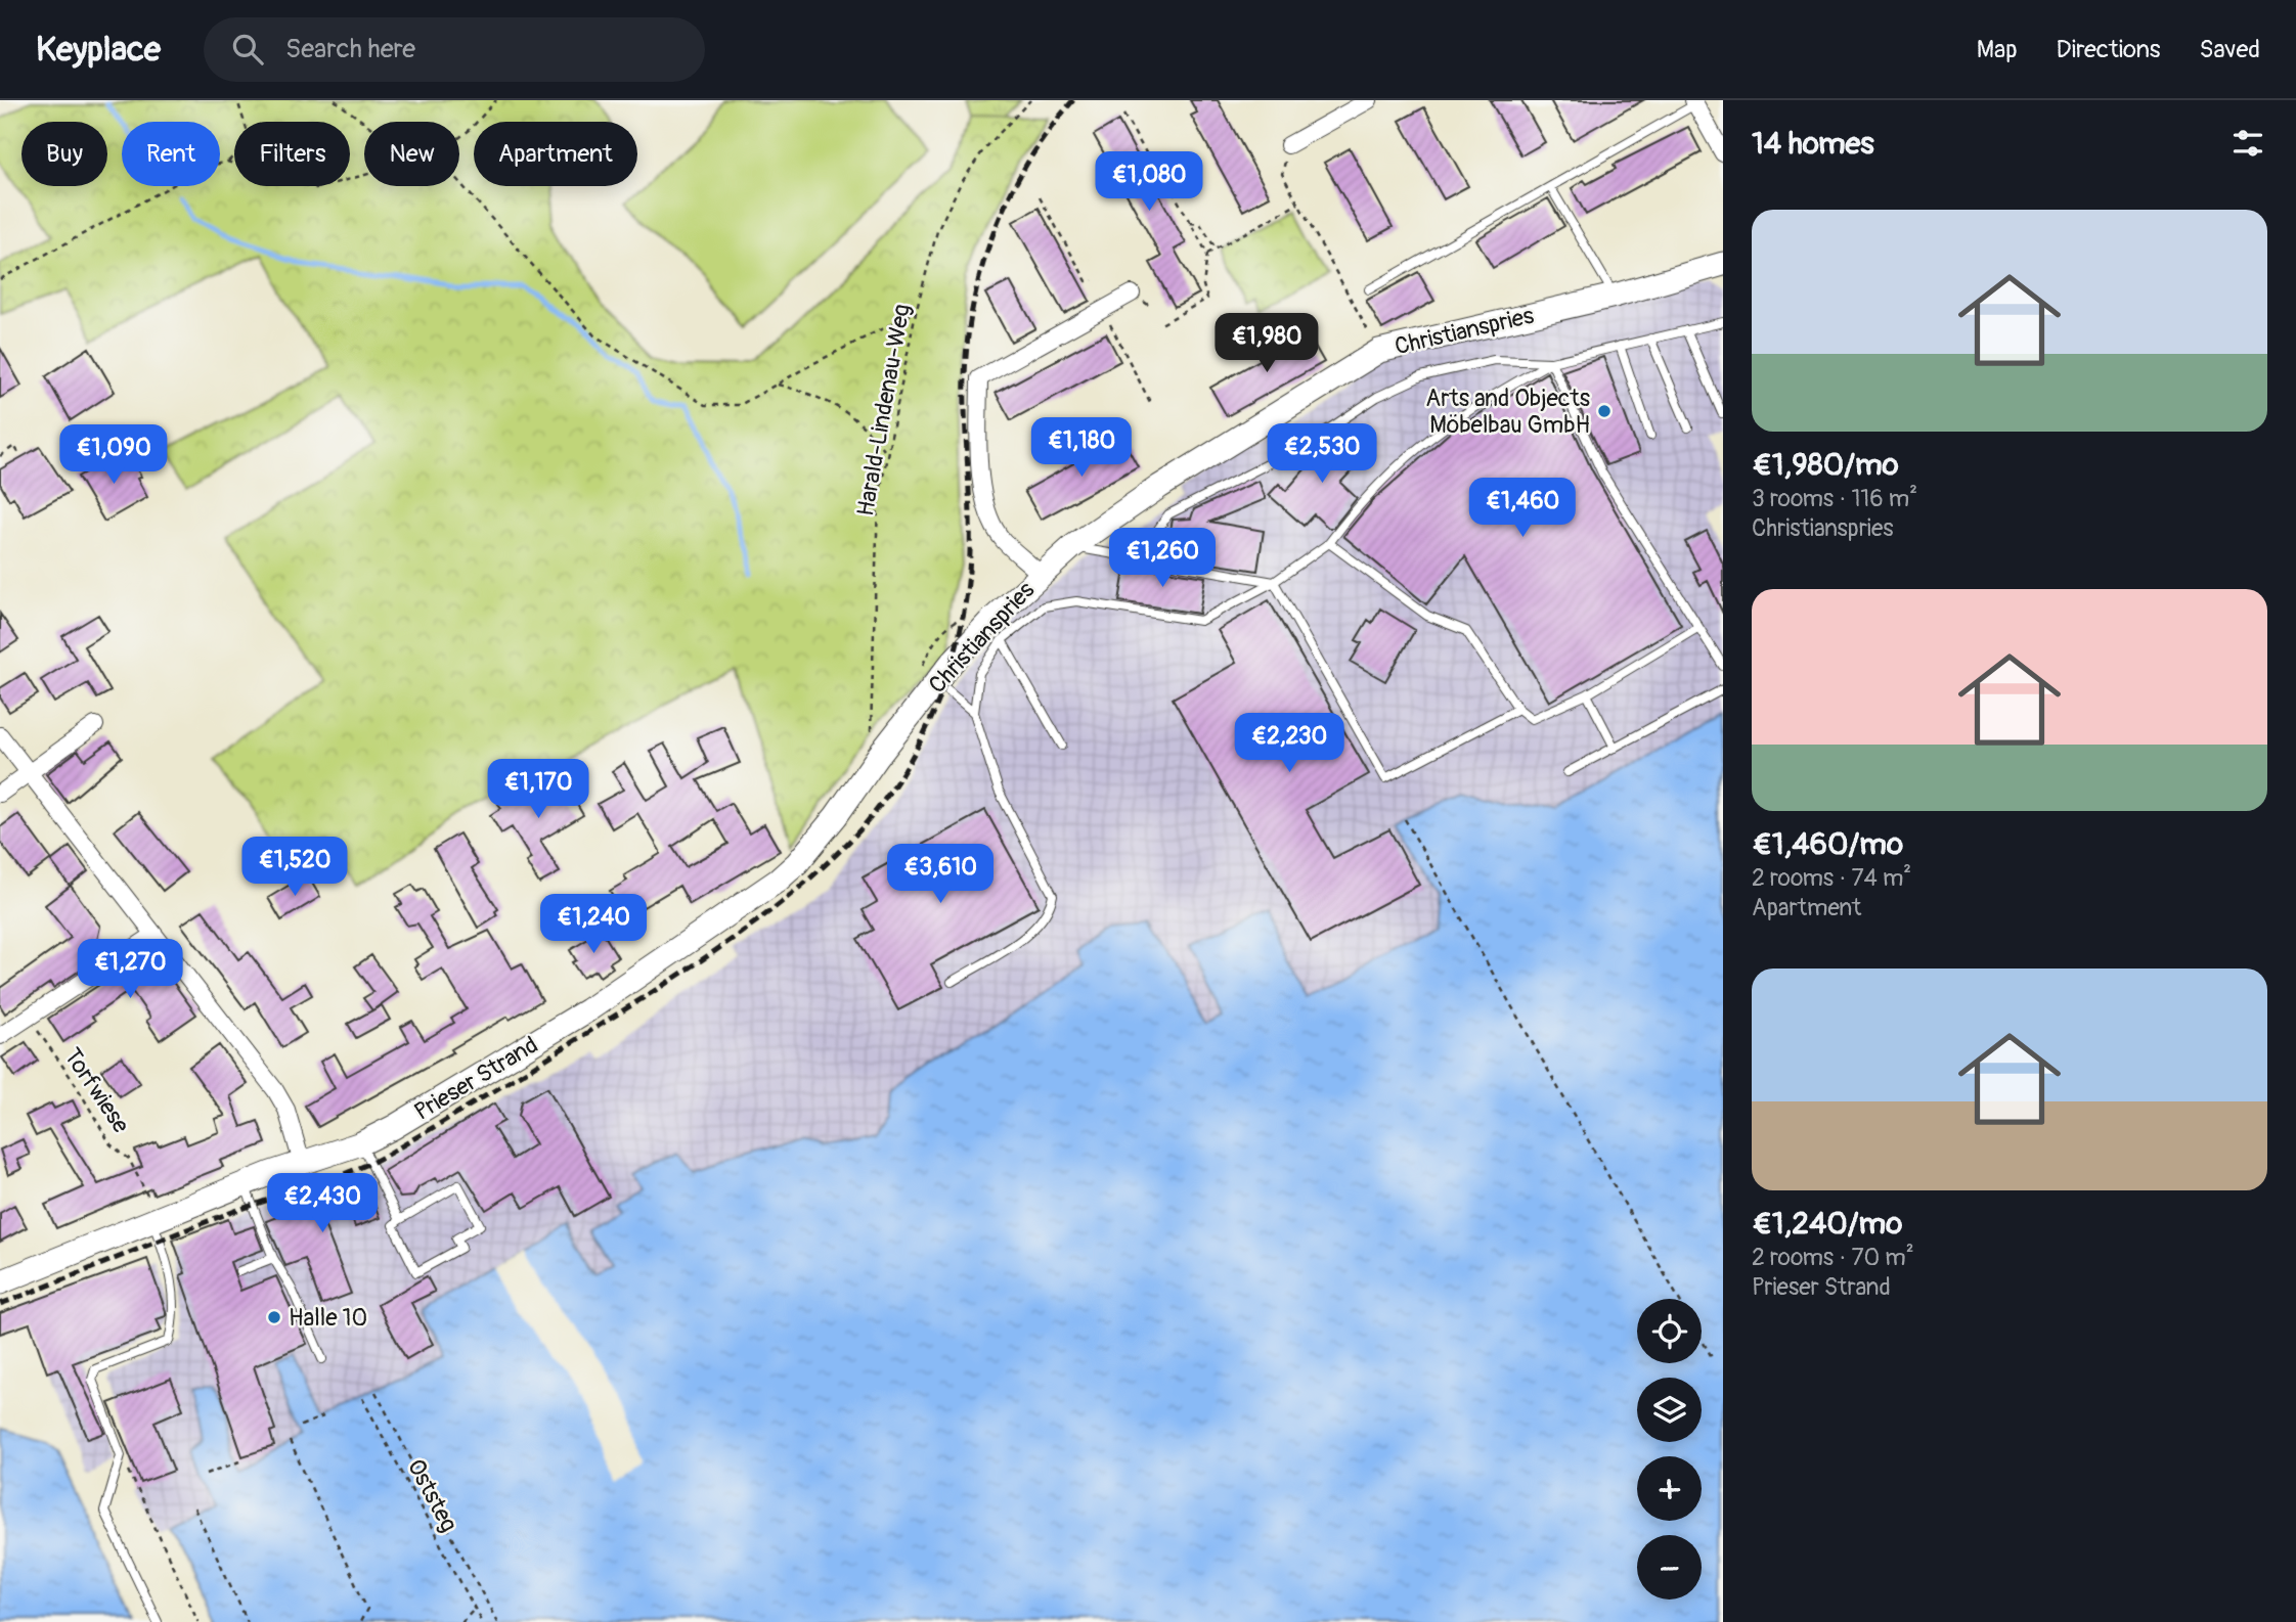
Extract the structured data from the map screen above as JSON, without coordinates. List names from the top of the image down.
{
  "streets": {
    "street": ["Christianspries", "Prieser Strand"],
    "path": ["Harald-Lindenau-Weg", "Torfwiese", "Oststeg"]
  },
  "crossings": [
    ["Christianspries", "Harald-Lindenau-Weg"],
    ["Christianspries", "Prieser Strand"],
    ["Harald-Lindenau-Weg", "Prieser Strand"],
    ["Prieser Strand", "Torfwiese"]
  ],
  "places": ["Arts and Objects Möbelbau GmbH", "Halle 10"],
  "page": {
    "header": "Keyplace",
    "search": "Search here",
    "nav": ["Map", "Directions", "Saved"],
    "heading": "14 homes",
    "chip": [
      "Buy",
      "Rent",
      "Filters",
      "New",
      "Apartment"
    ],
    "price": [
      "€1,080",
      "€1,980",
      "€1,180",
      "€2,530",
      "€1,090",
      "€1,460",
      "€1,260",
      "€2,230",
      "€1,170",
      "€1,520",
      "€3,610",
      "€1,240",
      "€1,270",
      "€2,430"
    ],
    "list": [
      {
        "name": "€1,980/mo",
        "note": "3 rooms · 116 m² · Christianspries"
      },
      {
        "name": "€1,460/mo",
        "note": "2 rooms · 74 m² · Apartment"
      },
      {
        "name": "€1,240/mo",
        "note": "2 rooms · 70 m² · Prieser Strand"
      }
    ],
    "map_buttons": ["+", "−"]
  }
}
